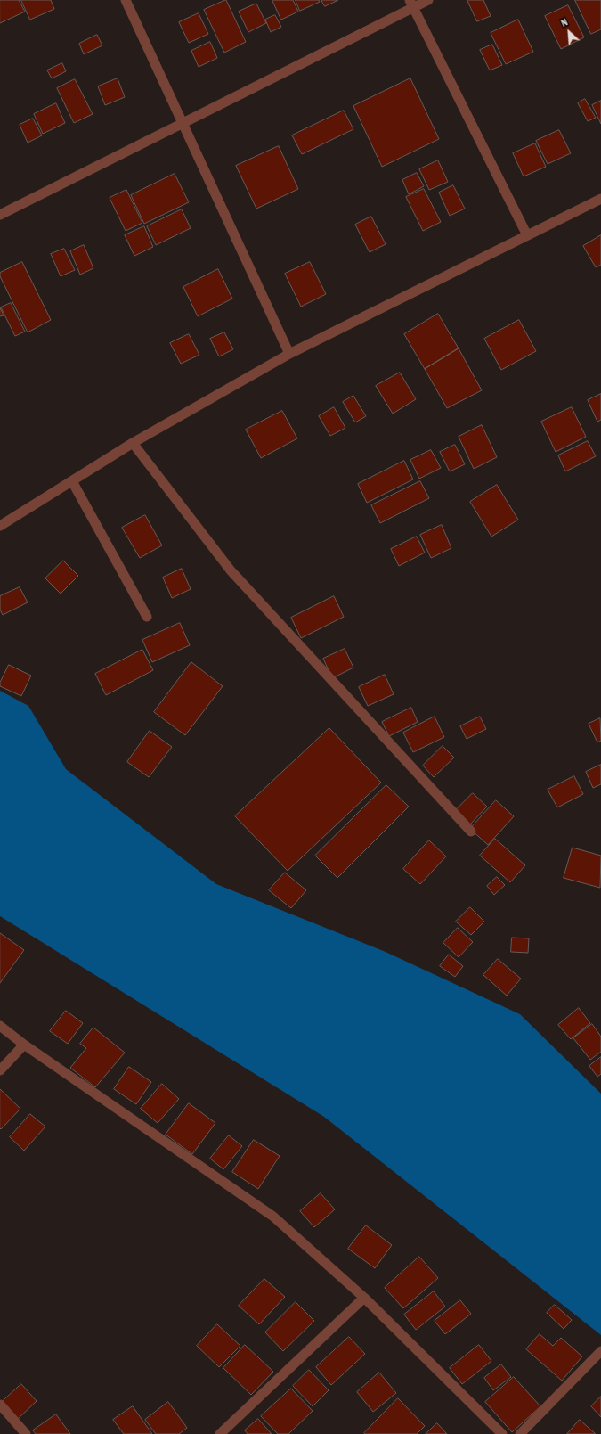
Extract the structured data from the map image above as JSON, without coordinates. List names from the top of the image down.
{
  "north": "top left"
}
